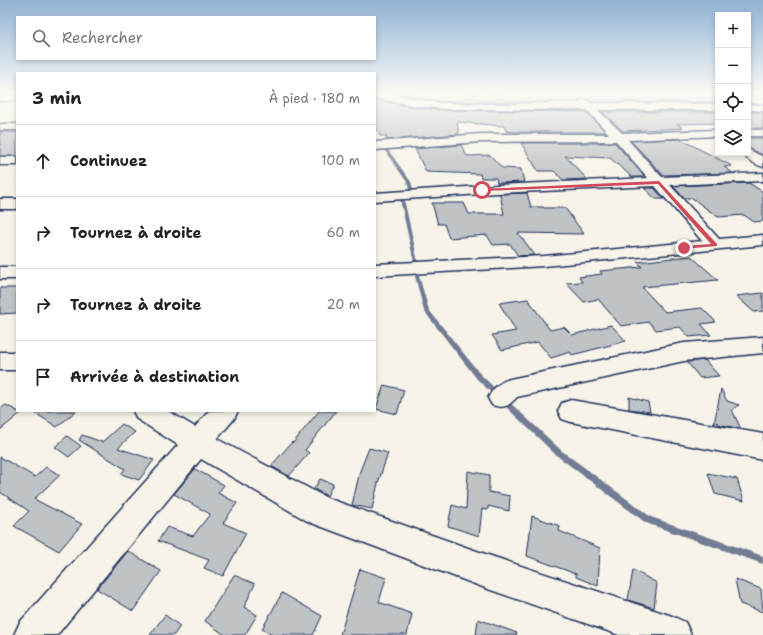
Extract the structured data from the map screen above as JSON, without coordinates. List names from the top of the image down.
{
  "page": {
    "map_buttons": ["+", "−"],
    "search": "Rechercher",
    "heading": ["3 min", "À pied · 180 m"],
    "list": [
      ["Continuez", "100 m"],
      ["Tournez à droite", "60 m"],
      ["Tournez à droite", "20 m"],
      "Arrivée à destination"
    ]
  }
}
